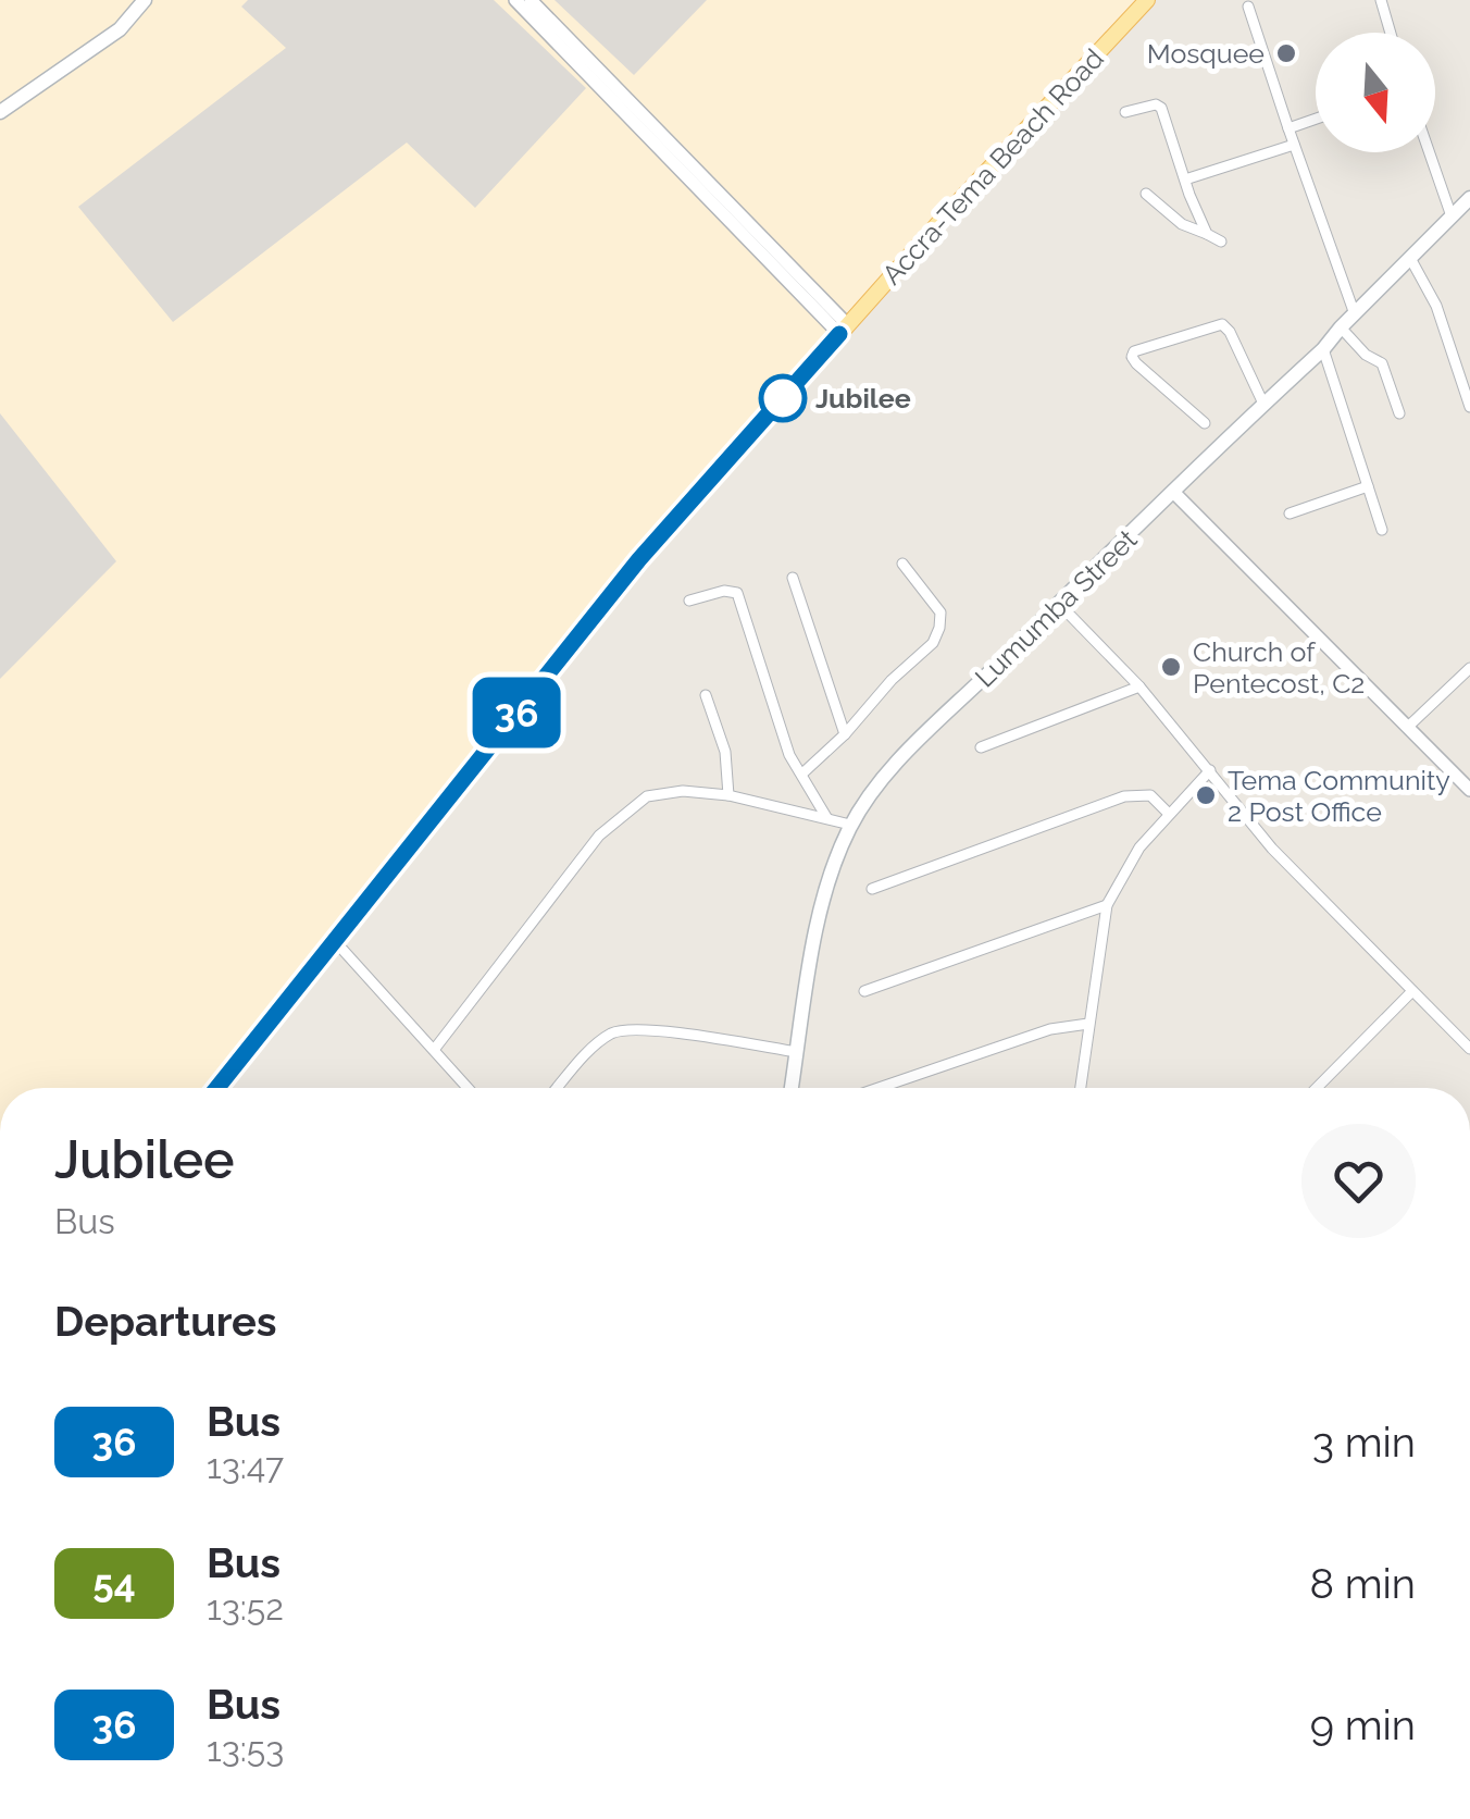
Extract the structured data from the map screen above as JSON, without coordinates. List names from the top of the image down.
{
  "streets": {
    "main road": ["Accra-Tema Beach Road", "Lumumba Street"]
  },
  "places": [
    "Mosquee",
    "Jubilee",
    "Church of Pentecost, C2",
    "Tema Community 2 Post Office"
  ],
  "lines": ["bus line 36"],
  "north": "bottom",
  "page": {
    "on_map": "36",
    "heading": [
      ["Jubilee", "Bus"],
      "Departures"
    ],
    "list": [
      {
        "mark": "36",
        "name": "Bus",
        "note": "13:47",
        "value": "3 min"
      },
      {
        "mark": "54",
        "name": "Bus",
        "note": "13:52",
        "value": "8 min"
      },
      {
        "mark": "36",
        "name": "Bus",
        "note": "13:53",
        "value": "9 min"
      }
    ]
  }
}
